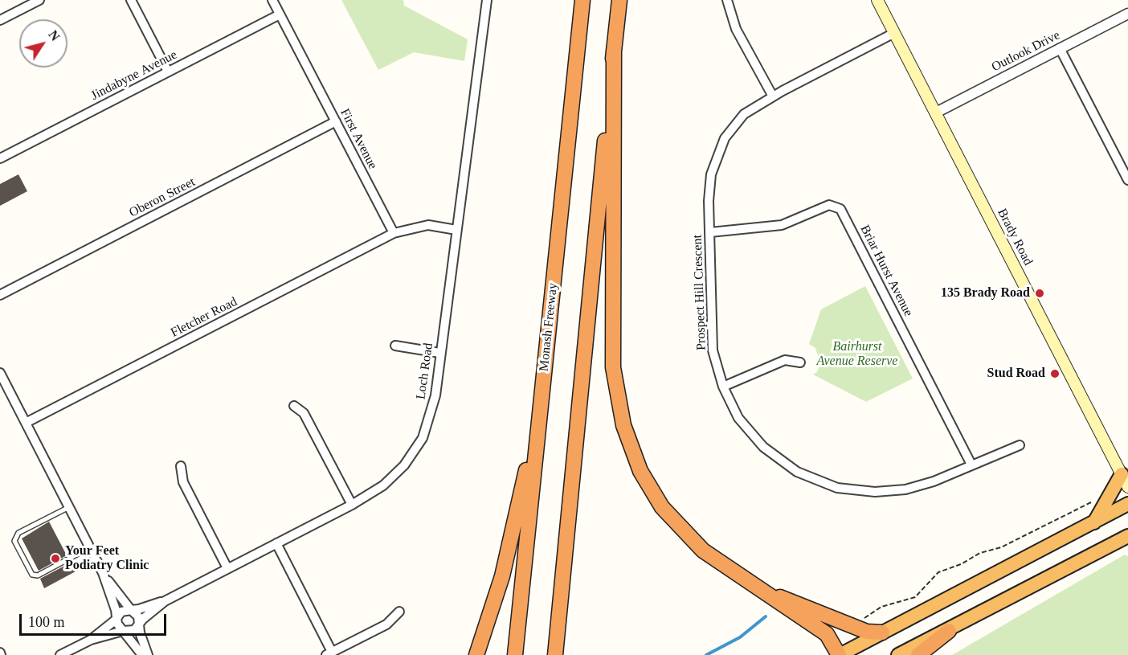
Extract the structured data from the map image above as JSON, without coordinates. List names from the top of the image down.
{
  "streets": {
    "highway": ["Monash Freeway"],
    "main road": ["Brady Road"],
    "street": [
      "Outlook Drive",
      "Jindabyne Avenue",
      "First Avenue",
      "Oberon Street",
      "Briar Hurst Avenue",
      "Prospect Hill Crescent",
      "Fletcher Road",
      "Loch Road"
    ]
  },
  "crossings": [
    ["Outlook Drive", "Brady Road"],
    ["Jindabyne Avenue", "First Avenue"],
    ["First Avenue", "Oberon Street"],
    ["First Avenue", "Fletcher Road"],
    ["Brady Road", "Prospect Hill Crescent"],
    ["Briar Hurst Avenue", "Prospect Hill Crescent"]
  ],
  "parks": ["Bairhurst Avenue Reserve"],
  "places": ["135 Brady Road", "Stud Road", "Your Feet Podiatry Clinic"],
  "scale_bar": "100 m",
  "north": "top right"
}
